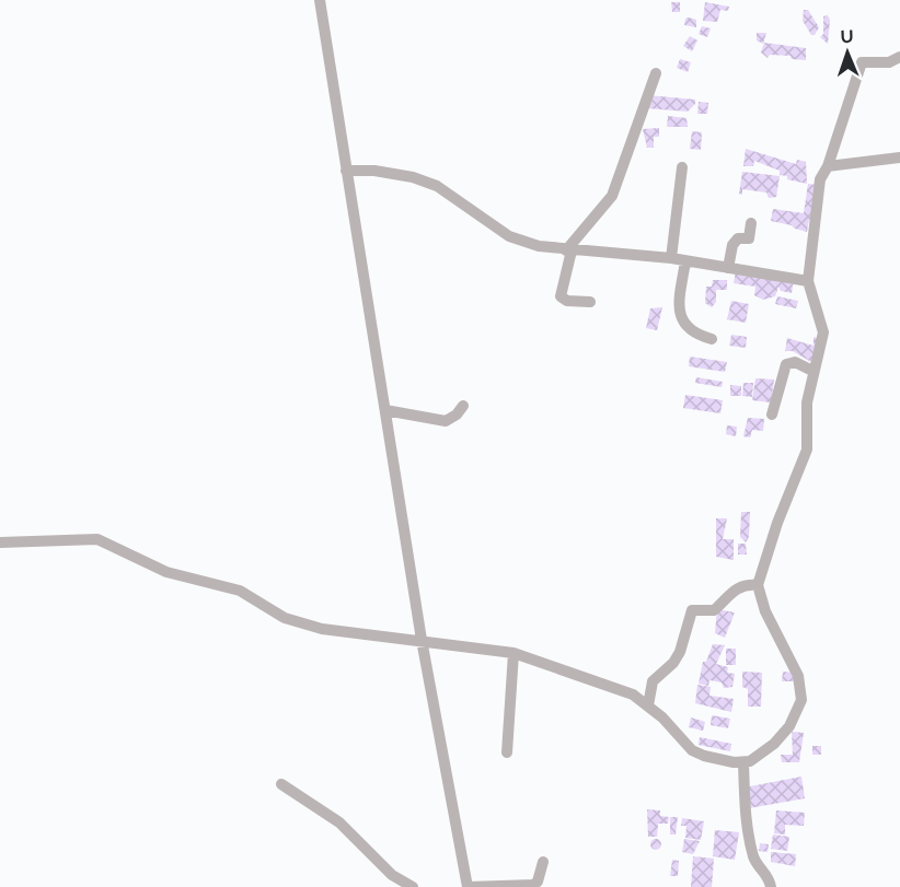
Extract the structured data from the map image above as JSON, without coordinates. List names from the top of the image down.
{
  "north": "top"
}
